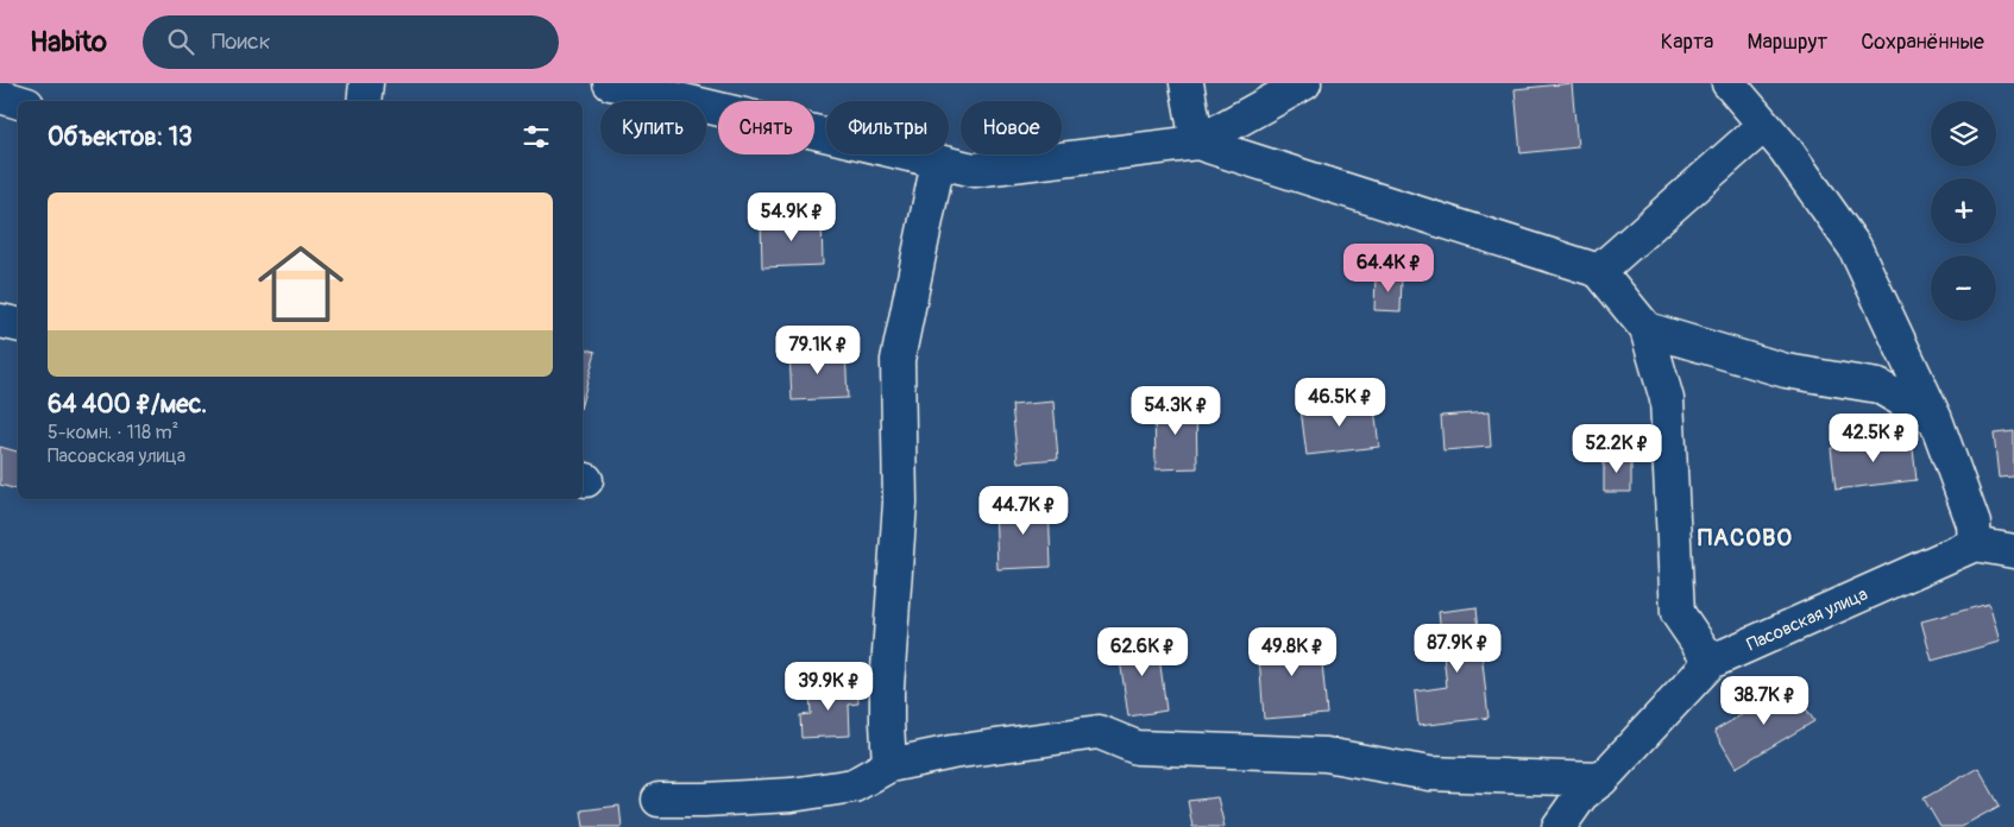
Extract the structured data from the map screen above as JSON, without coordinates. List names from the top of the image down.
{
  "streets": {
    "street": ["Пасовская улица"]
  },
  "districts": ["ПАСОВО"],
  "page": {
    "header": "Habito",
    "search": "Поиск",
    "nav": ["Карта", "Маршрут", "Сохранённые"],
    "map_buttons": ["+", "−"],
    "chip": [
      "Купить",
      "Снять",
      "Фильтры",
      "Новое"
    ],
    "heading": "Объектов: 13",
    "list": [
      {
        "name": "64 400 ₽/мес.",
        "note": "5-комн. · 118 m² · Пасовская улица"
      }
    ],
    "price": [
      "54.9K ₽",
      "64.4K ₽",
      "79.1K ₽",
      "46.5K ₽",
      "54.3K ₽",
      "42.5K ₽",
      "52.2K ₽",
      "44.7K ₽",
      "87.9K ₽",
      "62.6K ₽",
      "49.8K ₽",
      "39.9K ₽",
      "38.7K ₽"
    ]
  }
}
